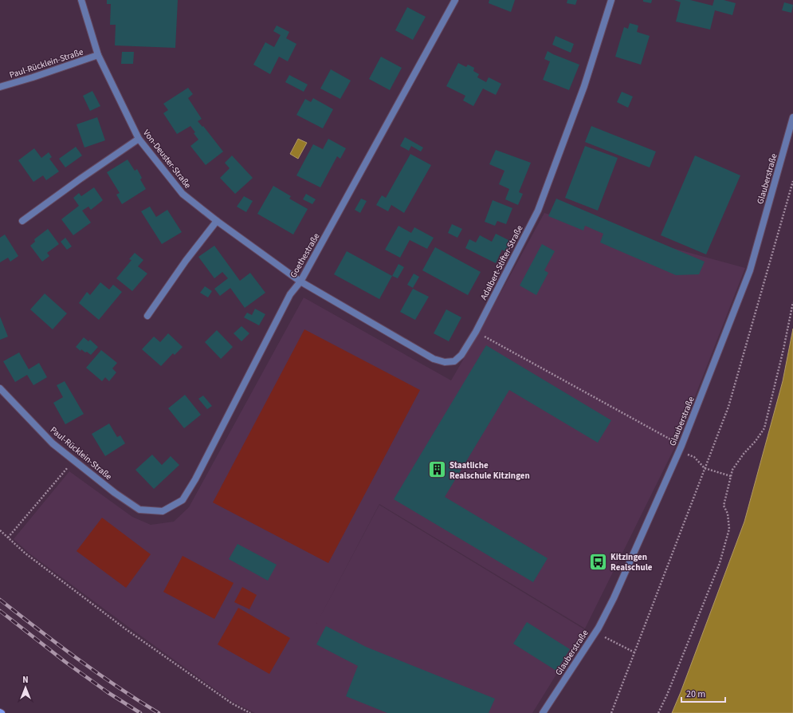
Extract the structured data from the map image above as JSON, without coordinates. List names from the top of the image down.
{
  "streets": {
    "street": [
      "Paul-Rücklein-Straße",
      "Von-Deuster-Straße",
      "Glauberstraße",
      "Goethestraße",
      "Adalbert-Stifter-Straße"
    ]
  },
  "crossings": [
    ["Paul-Rücklein-Straße", "Von-Deuster-Straße"],
    ["Paul-Rücklein-Straße", "Goethestraße"],
    ["Von-Deuster-Straße", "Goethestraße"],
    ["Von-Deuster-Straße", "Adalbert-Stifter-Straße"],
    ["Goethestraße", "Adalbert-Stifter-Straße"]
  ],
  "places": {
    "building": ["Staatliche Realschule Kitzingen"],
    "bus stop": ["Kitzingen Realschule"]
  },
  "scale_bar": "20 m",
  "north": "top"
}
